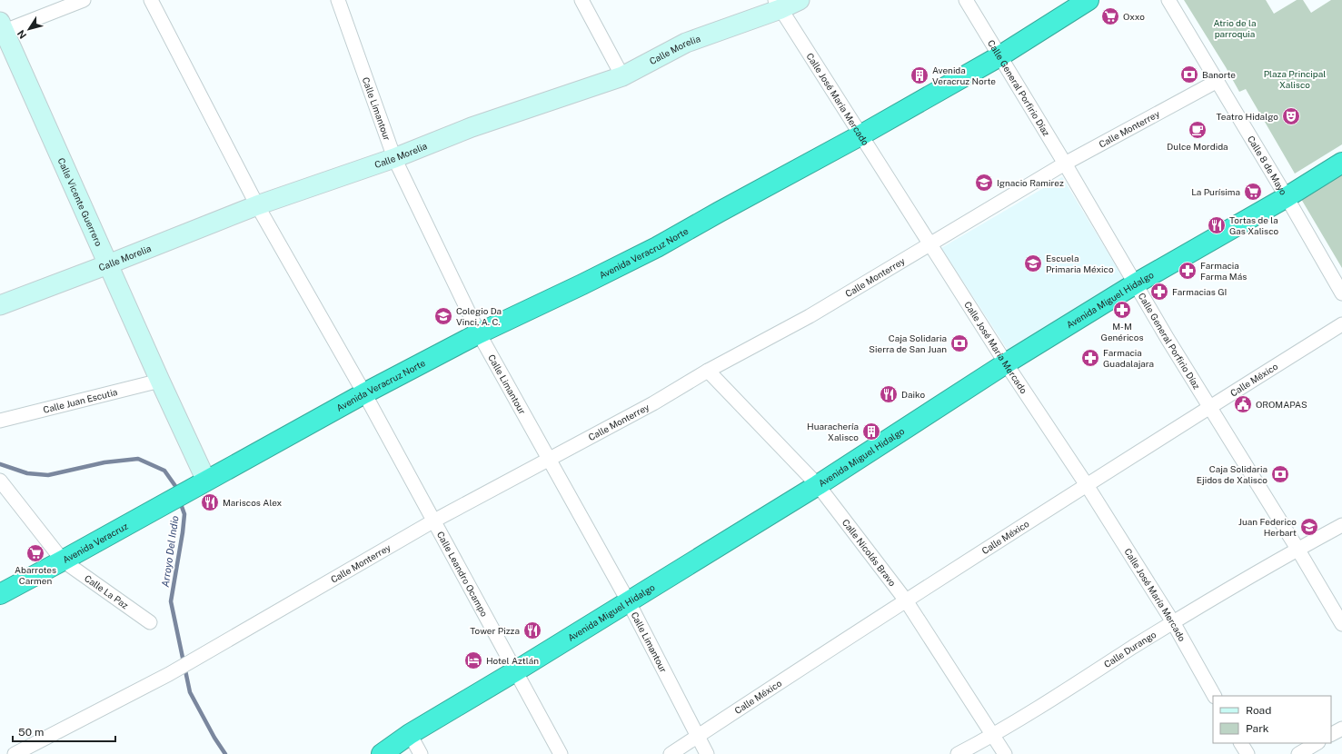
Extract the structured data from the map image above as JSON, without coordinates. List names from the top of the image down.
{
  "streets": {
    "highway": ["Avenida Veracruz Norte", "Avenida Miguel Hidalgo", "Avenida Veracruz"],
    "street": [
      "Calle Morelia",
      "Calle General Porfirio Díaz",
      "Calle José María Mercado",
      "Calle Limantour",
      "Calle Monterrey",
      "Calle 8 de Mayo",
      "Calle Vicente Guerrero",
      "Calle México",
      "Calle Juan Escutia",
      "Calle Nicolás Bravo",
      "Calle Leandro Ocampo",
      "Calle La Paz",
      "Calle Durango"
    ]
  },
  "crossings": [
    ["Calle Morelia", "Calle José María Mercado"],
    ["Calle Morelia", "Calle Limantour"],
    ["Calle Morelia", "Calle Vicente Guerrero"],
    ["Calle Morelia", "Calle Leandro Ocampo"],
    ["Calle General Porfirio Díaz", "Calle Monterrey"],
    ["Calle General Porfirio Díaz", "Avenida Veracruz Norte"],
    ["Calle General Porfirio Díaz", "Avenida Miguel Hidalgo"],
    ["Calle General Porfirio Díaz", "Calle México"],
    ["Calle General Porfirio Díaz", "Calle Durango"],
    ["Calle José María Mercado", "Calle Monterrey"],
    ["Calle José María Mercado", "Avenida Veracruz Norte"],
    ["Calle José María Mercado", "Avenida Miguel Hidalgo"],
    ["Calle José María Mercado", "Calle México"],
    ["Calle José María Mercado", "Calle Durango"],
    ["Calle Limantour", "Calle Monterrey"],
    ["Calle Limantour", "Avenida Veracruz Norte"],
    ["Calle Limantour", "Avenida Miguel Hidalgo"],
    ["Calle Limantour", "Calle México"],
    ["Calle Monterrey", "Calle 8 de Mayo"],
    ["Calle Monterrey", "Calle Nicolás Bravo"],
    ["Calle Monterrey", "Calle Leandro Ocampo"],
    ["Calle 8 de Mayo", "Avenida Miguel Hidalgo"],
    ["Calle Vicente Guerrero", "Avenida Veracruz Norte"],
    ["Calle Vicente Guerrero", "Calle Juan Escutia"],
    ["Calle Vicente Guerrero", "Avenida Veracruz"],
    ["Avenida Veracruz Norte", "Avenida Veracruz"],
    ["Avenida Veracruz Norte", "Calle Leandro Ocampo"],
    ["Avenida Miguel Hidalgo", "Calle Nicolás Bravo"],
    ["Avenida Miguel Hidalgo", "Calle Leandro Ocampo"],
    ["Calle México", "Calle Nicolás Bravo"],
    ["Avenida Veracruz", "Calle La Paz"],
    ["Calle Nicolás Bravo", "Calle Durango"]
  ],
  "water": ["Arroyo Del Indio"],
  "parks": ["Atrio de la parroquia", "Plaza Principal Xalisco"],
  "places": {
    "supermarket": ["Oxxo", "La Purísima", "Abarrotes Carmen"],
    "bank": ["Banorte", "Caja Solidaria Sierra de San Juan", "Caja Solidaria Ejidos de Xalisco"],
    "building": ["Avenida Veracruz Norte", "Huarachería Xalisco"],
    "theatre": ["Teatro Hidalgo"],
    "cafe": ["Dulce Mordida"],
    "school or university": [
      "Ignacio Ramirez",
      "Escuela Primaria México",
      "Colegio Da Vinci, A. C.",
      "Juan Federico Herbart"
    ],
    "restaurant": [
      "Tortas de la Gas Xalisco",
      "Daiko",
      "Mariscos Alex",
      "Tower Pizza"
    ],
    "pharmacy": [
      "Farmacia Farma Más",
      "Farmacias GI",
      "M-M Genéricos",
      "Farmacia Guadalajara"
    ],
    "public building": ["OROMAPAS"],
    "hotel": ["Hotel Aztlán"]
  },
  "legend": ["Road", "Park"],
  "scale_bar": "50 m",
  "north": "bottom left"
}
